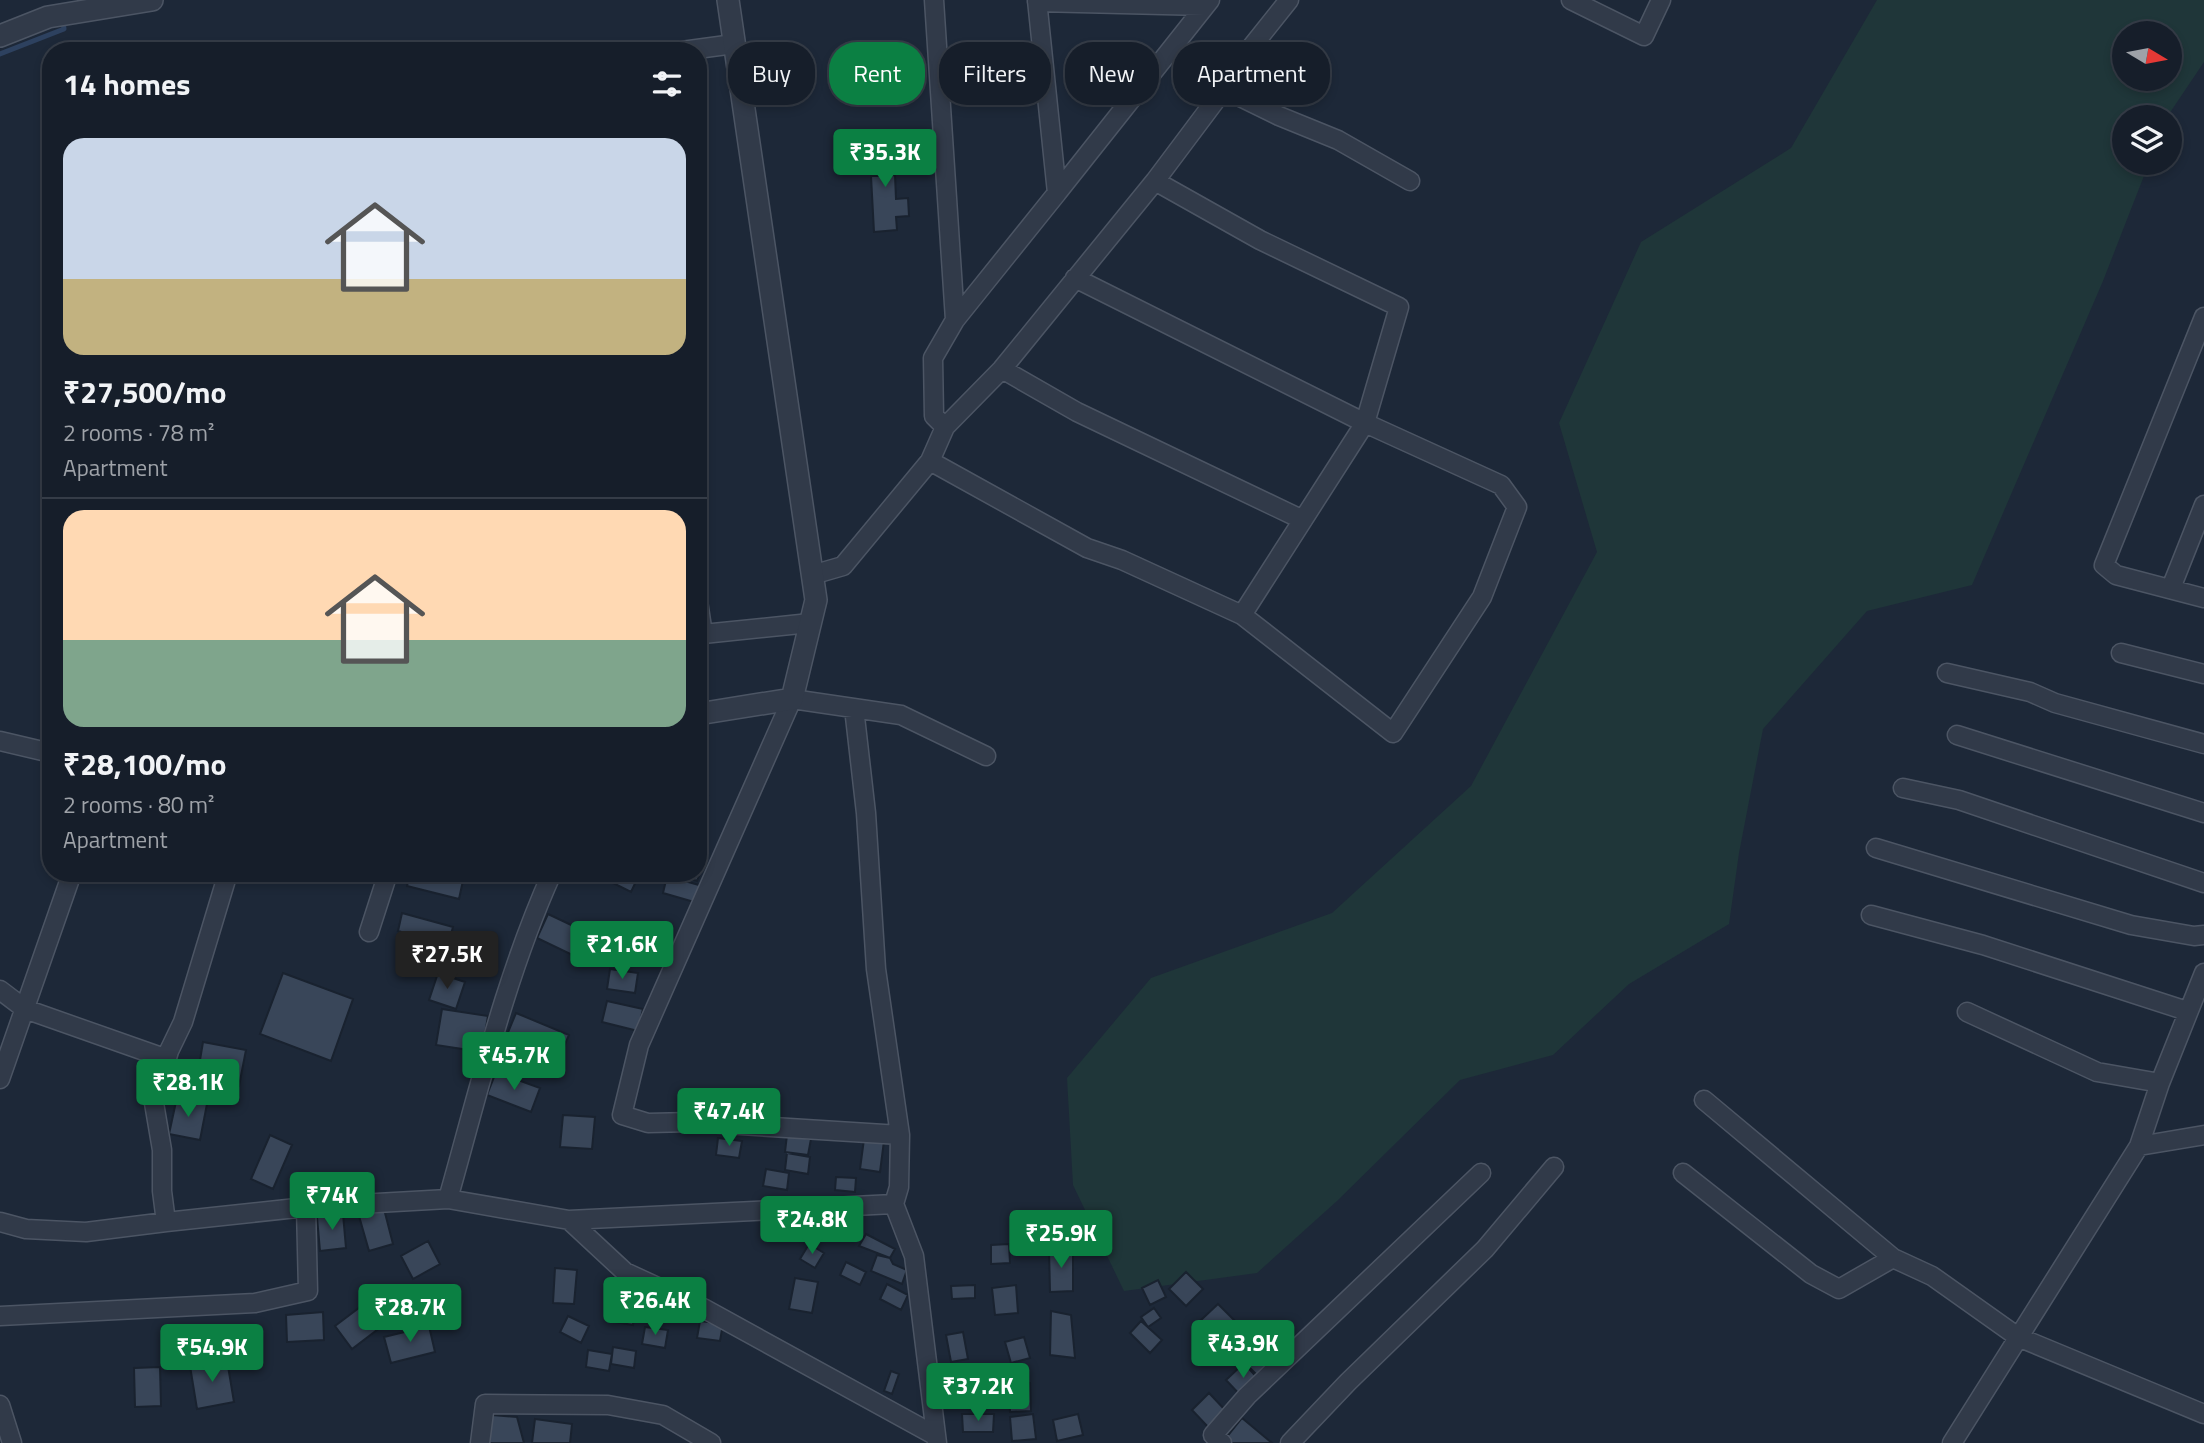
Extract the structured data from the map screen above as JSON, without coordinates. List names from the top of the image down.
{
  "north": "right",
  "page": {
    "chip": [
      "Buy",
      "Rent",
      "Filters",
      "New",
      "Apartment"
    ],
    "heading": "14 homes",
    "list": [
      {
        "name": "₹27,500/mo",
        "note": "2 rooms · 78 m² · Apartment"
      },
      {
        "name": "₹28,100/mo",
        "note": "2 rooms · 80 m² · Apartment"
      }
    ],
    "price": [
      "₹35.3K",
      "₹21.6K",
      "₹27.5K",
      "₹45.7K",
      "₹28.1K",
      "₹47.4K",
      "₹74K",
      "₹24.8K",
      "₹25.9K",
      "₹26.4K",
      "₹28.7K",
      "₹43.9K",
      "₹54.9K",
      "₹37.2K"
    ]
  }
}
